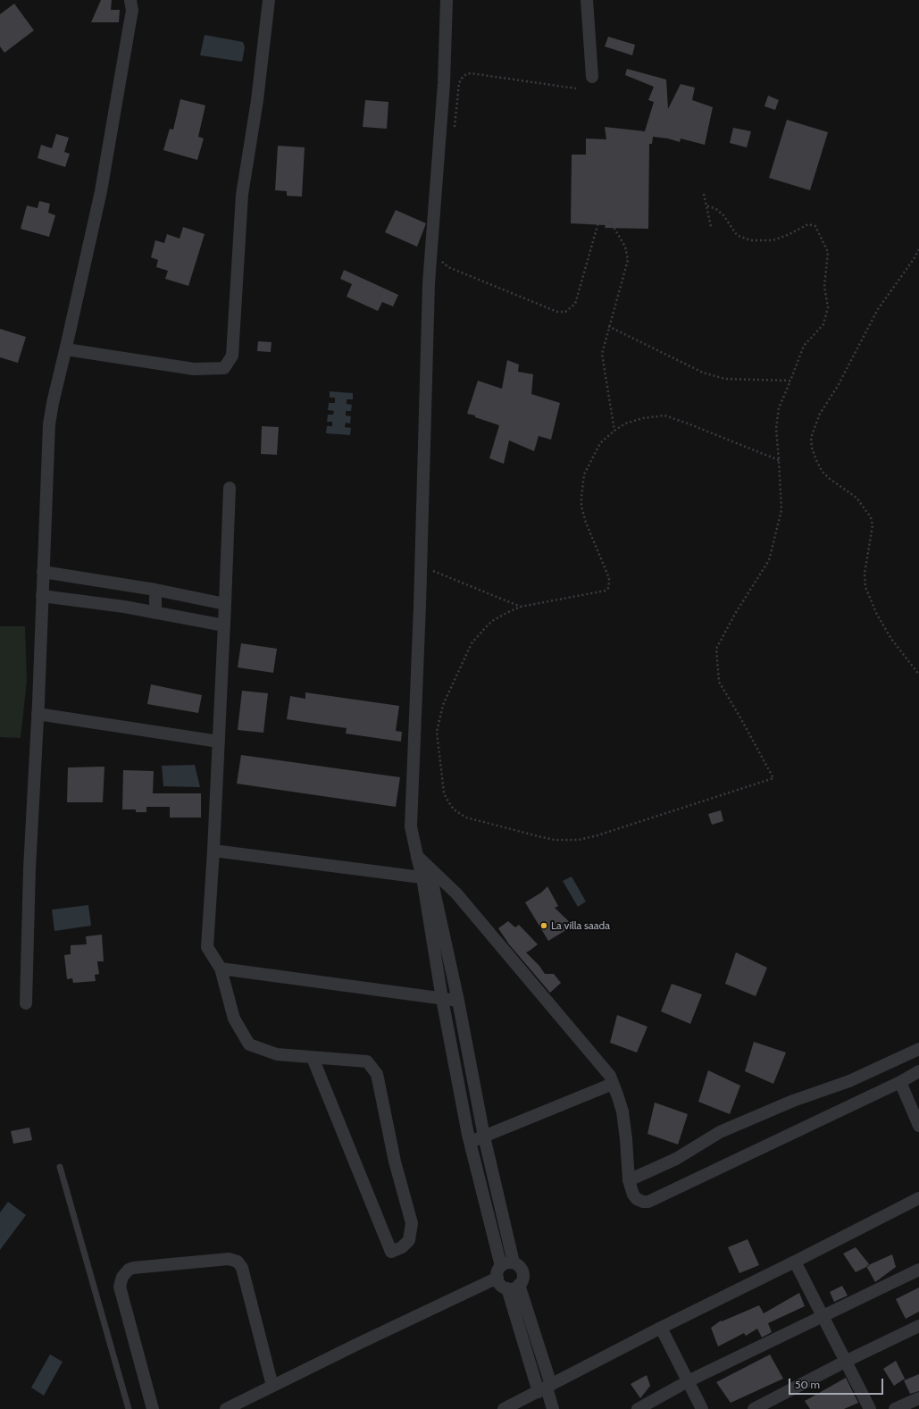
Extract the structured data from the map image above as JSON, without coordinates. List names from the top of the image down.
{
  "places": ["La villa saada"],
  "scale_bar": "50 m"
}
